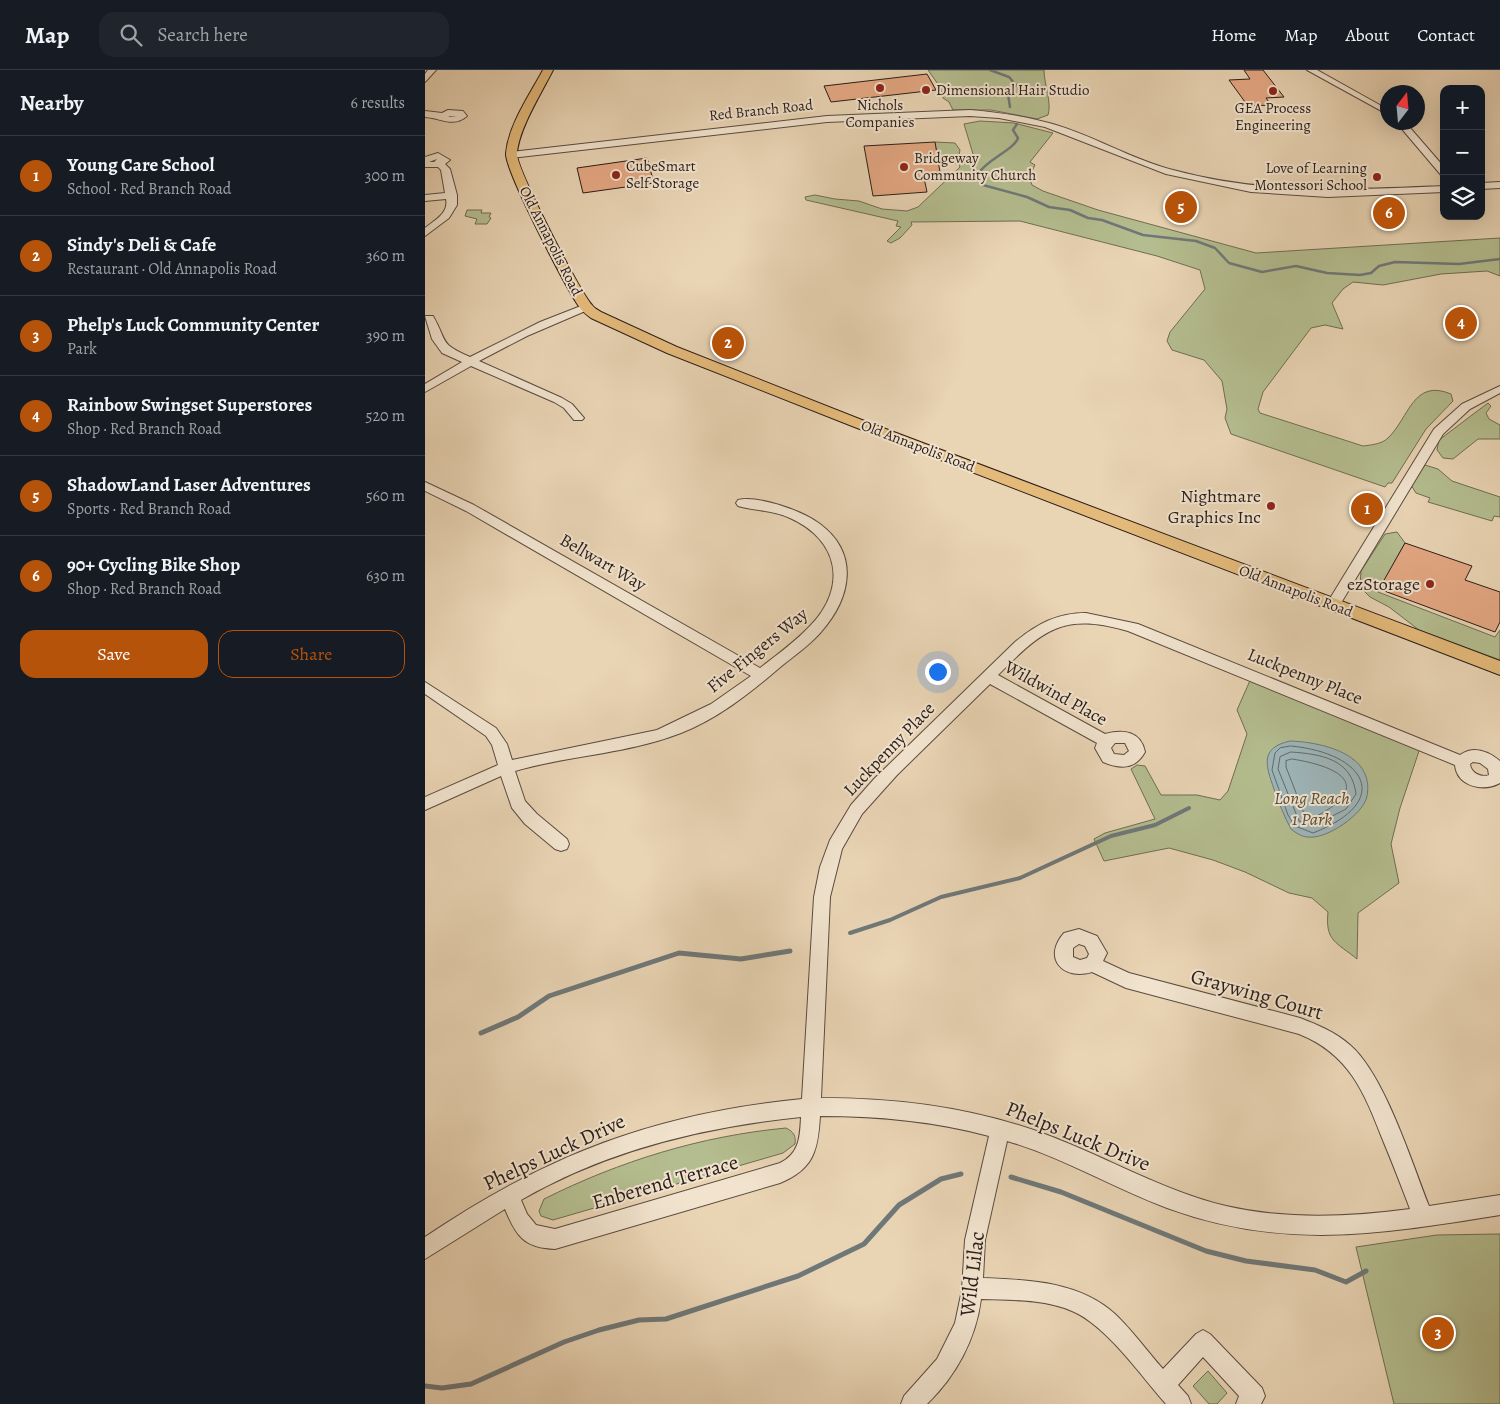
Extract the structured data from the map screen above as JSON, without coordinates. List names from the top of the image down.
{
  "streets": {
    "main road": ["Old Annapolis Road"],
    "street": [
      "Red Branch Road",
      "Bellwart Way",
      "Five Fingers Way",
      "Luckpenny Place",
      "Wildwind Place",
      "Graywing Court",
      "Phelps Luck Drive",
      "Enberend Terrace",
      "Wild Lilac"
    ]
  },
  "crossings": [
    ["Red Branch Road", "Old Annapolis Road"],
    ["Bellwart Way", "Five Fingers Way"],
    ["Luckpenny Place", "Wildwind Place"],
    ["Luckpenny Place", "Phelps Luck Drive"],
    ["Luckpenny Place", "Enberend Terrace"],
    ["Graywing Court", "Phelps Luck Drive"],
    ["Phelps Luck Drive", "Enberend Terrace"],
    ["Phelps Luck Drive", "Wild Lilac"]
  ],
  "parks": ["Long Reach 1 Park"],
  "places": [
    "Nichols Companies",
    "Dimensional Hair Studio",
    "GEA Process Engineering",
    "Bridgeway Community Church",
    "CubeSmart Self Storage",
    "Love of Learning Montessori School",
    "Nightmare Graphics Inc",
    "ezStorage"
  ],
  "north": "top",
  "page": {
    "header": "Map",
    "search": "Search here",
    "nav": [
      "Home",
      "Map",
      "About",
      "Contact"
    ],
    "heading": ["Nearby", "6 results"],
    "map_buttons": ["+", "−"],
    "list": [
      {
        "mark": "1",
        "name": "Young Care School",
        "note": "School · Red Branch Road",
        "value": "300 m"
      },
      {
        "mark": "2",
        "name": "Sindy's Deli & Cafe",
        "note": "Restaurant · Old Annapolis Road",
        "value": "360 m"
      },
      {
        "mark": "3",
        "name": "Phelp's Luck Community Center",
        "note": "Park",
        "value": "390 m"
      },
      {
        "mark": "4",
        "name": "Rainbow Swingset Superstores",
        "note": "Shop · Red Branch Road",
        "value": "520 m"
      },
      {
        "mark": "5",
        "name": "ShadowLand Laser Adventures",
        "note": "Sports · Red Branch Road",
        "value": "560 m"
      },
      {
        "mark": "6",
        "name": "90+ Cycling Bike Shop",
        "note": "Shop · Red Branch Road",
        "value": "630 m"
      }
    ],
    "pins": [
      "5",
      "6",
      "4",
      "2",
      "1",
      "3"
    ],
    "buttons": ["Save", "Share"]
  }
}
